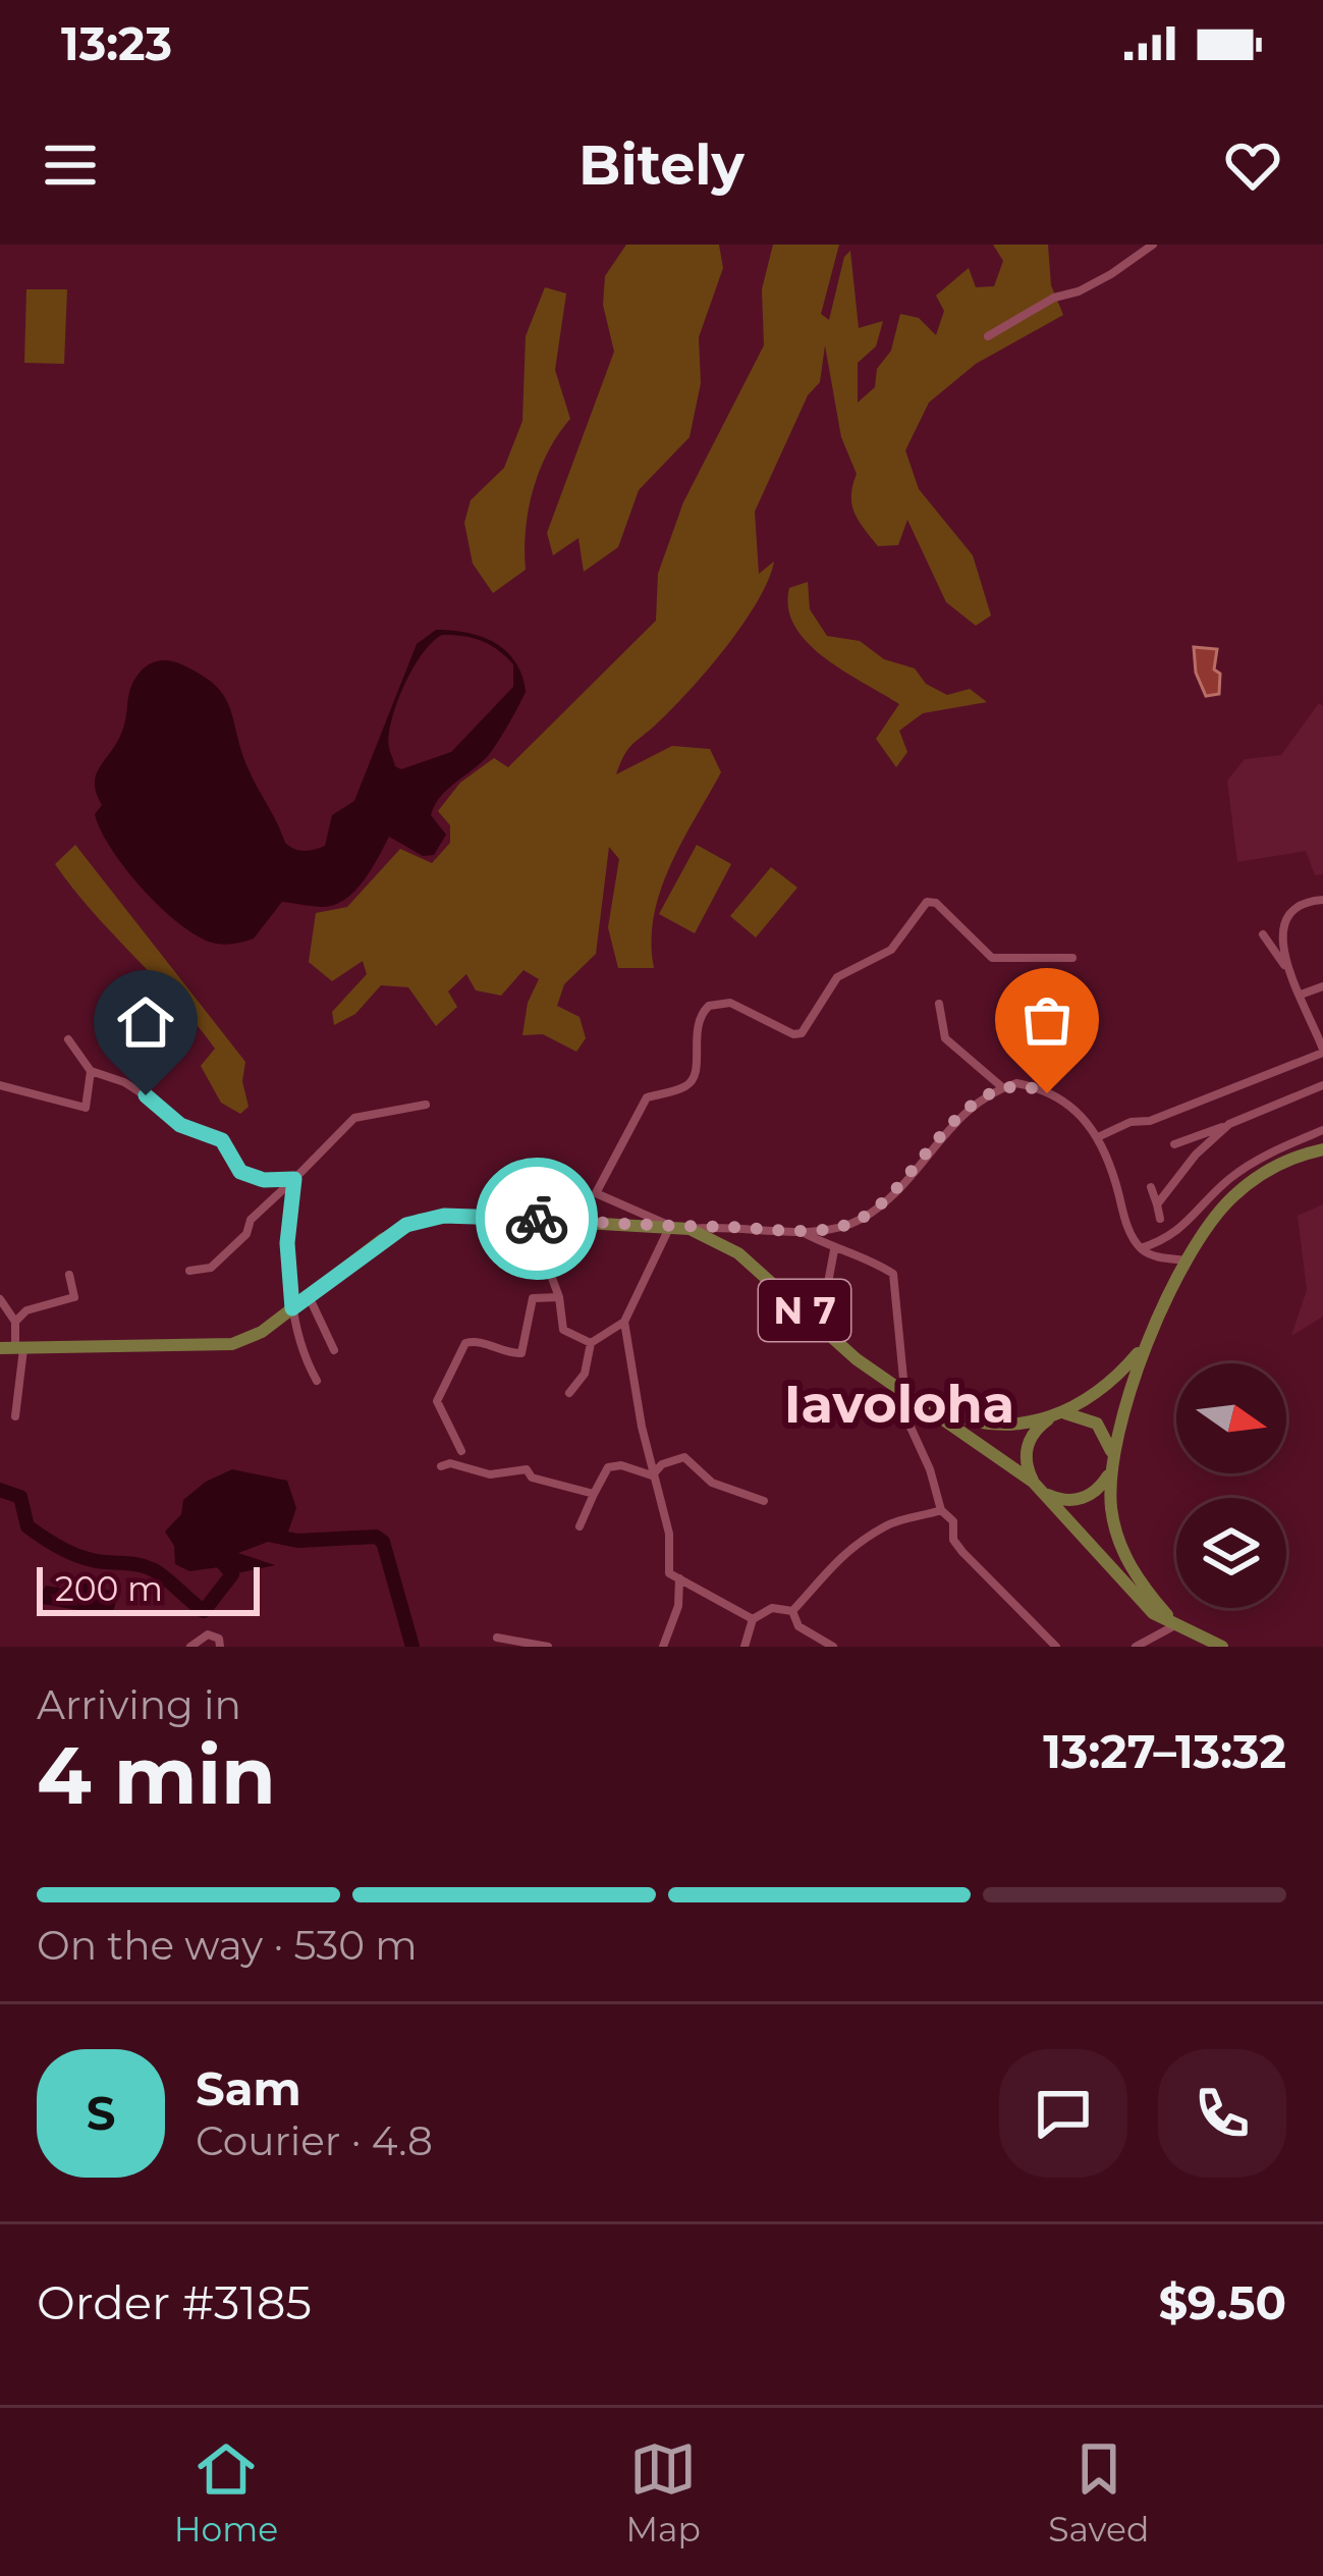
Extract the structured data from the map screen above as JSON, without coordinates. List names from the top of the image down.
{
  "streets": {
    "main road": ["N 7"]
  },
  "districts": ["Iavoloha"],
  "scale_bar": "200 m",
  "north": "right",
  "page": {
    "status": "13:23",
    "header": "Bitely",
    "scale": "200 m",
    "heading": ["4 min", "Arriving in", "13:27–13:32"],
    "panel": [
      "Sam",
      "Courier · 4.8",
      "Order #3185",
      "$9.50"
    ],
    "bar": "On the way · 530 m",
    "round": "S",
    "tabs": ["Home", "Map", "Saved"]
  }
}
